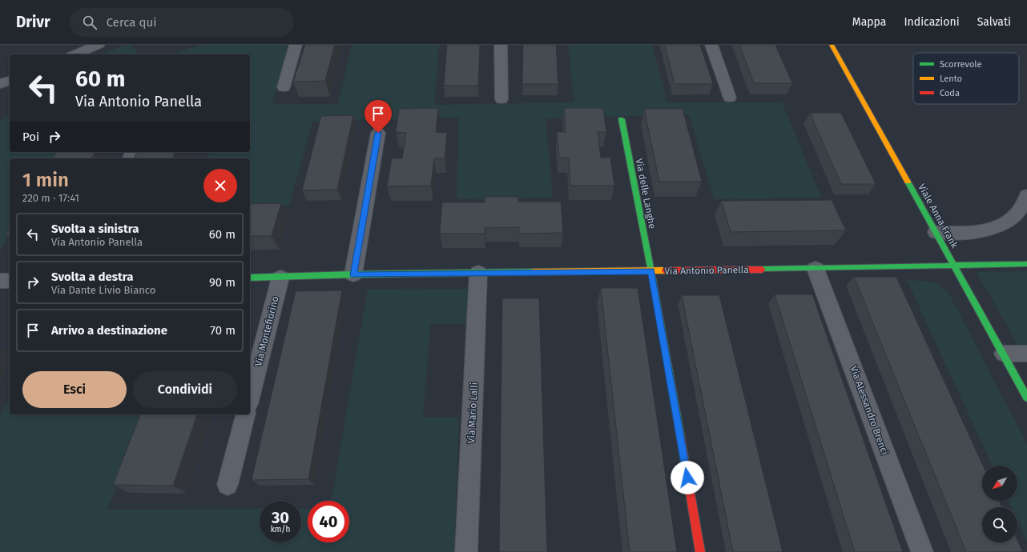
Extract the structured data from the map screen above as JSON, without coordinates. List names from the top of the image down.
{
  "streets": {
    "street": [
      "Via delle Langhe",
      "Viale Anna Frank",
      "Via Antonio Panella",
      "Via Montefiorino",
      "Via Alessandro Brenci",
      "Via Mario Lalli"
    ]
  },
  "crossings": [
    ["Via delle Langhe", "Via Antonio Panella"],
    ["Viale Anna Frank", "Via Antonio Panella"],
    ["Via Antonio Panella", "Via Montefiorino"],
    ["Via Antonio Panella", "Via Alessandro Brenci"],
    ["Via Antonio Panella", "Via Mario Lalli"]
  ],
  "legend": ["Scorrevole", "Lento", "Coda"],
  "north": "bottom left",
  "page": {
    "header": "Drivr",
    "search": "Cerca qui",
    "nav": ["Mappa", "Indicazioni", "Salvati"],
    "turn": ["60 m", "Via Antonio Panella"],
    "then": "Poi",
    "heading": ["1 min", "220 m · 17:41"],
    "list": [
      {
        "name": "Svolta a sinistra",
        "note": "Via Antonio Panella",
        "value": "60 m"
      },
      {
        "name": "Svolta a destra",
        "note": "Via Dante Livio Bianco",
        "value": "90 m"
      },
      {
        "name": "Arrivo a destinazione",
        "value": "70 m"
      }
    ],
    "buttons": ["Esci", "Condividi"],
    "speed": "30 km/h",
    "limit": "40"
  }
}
